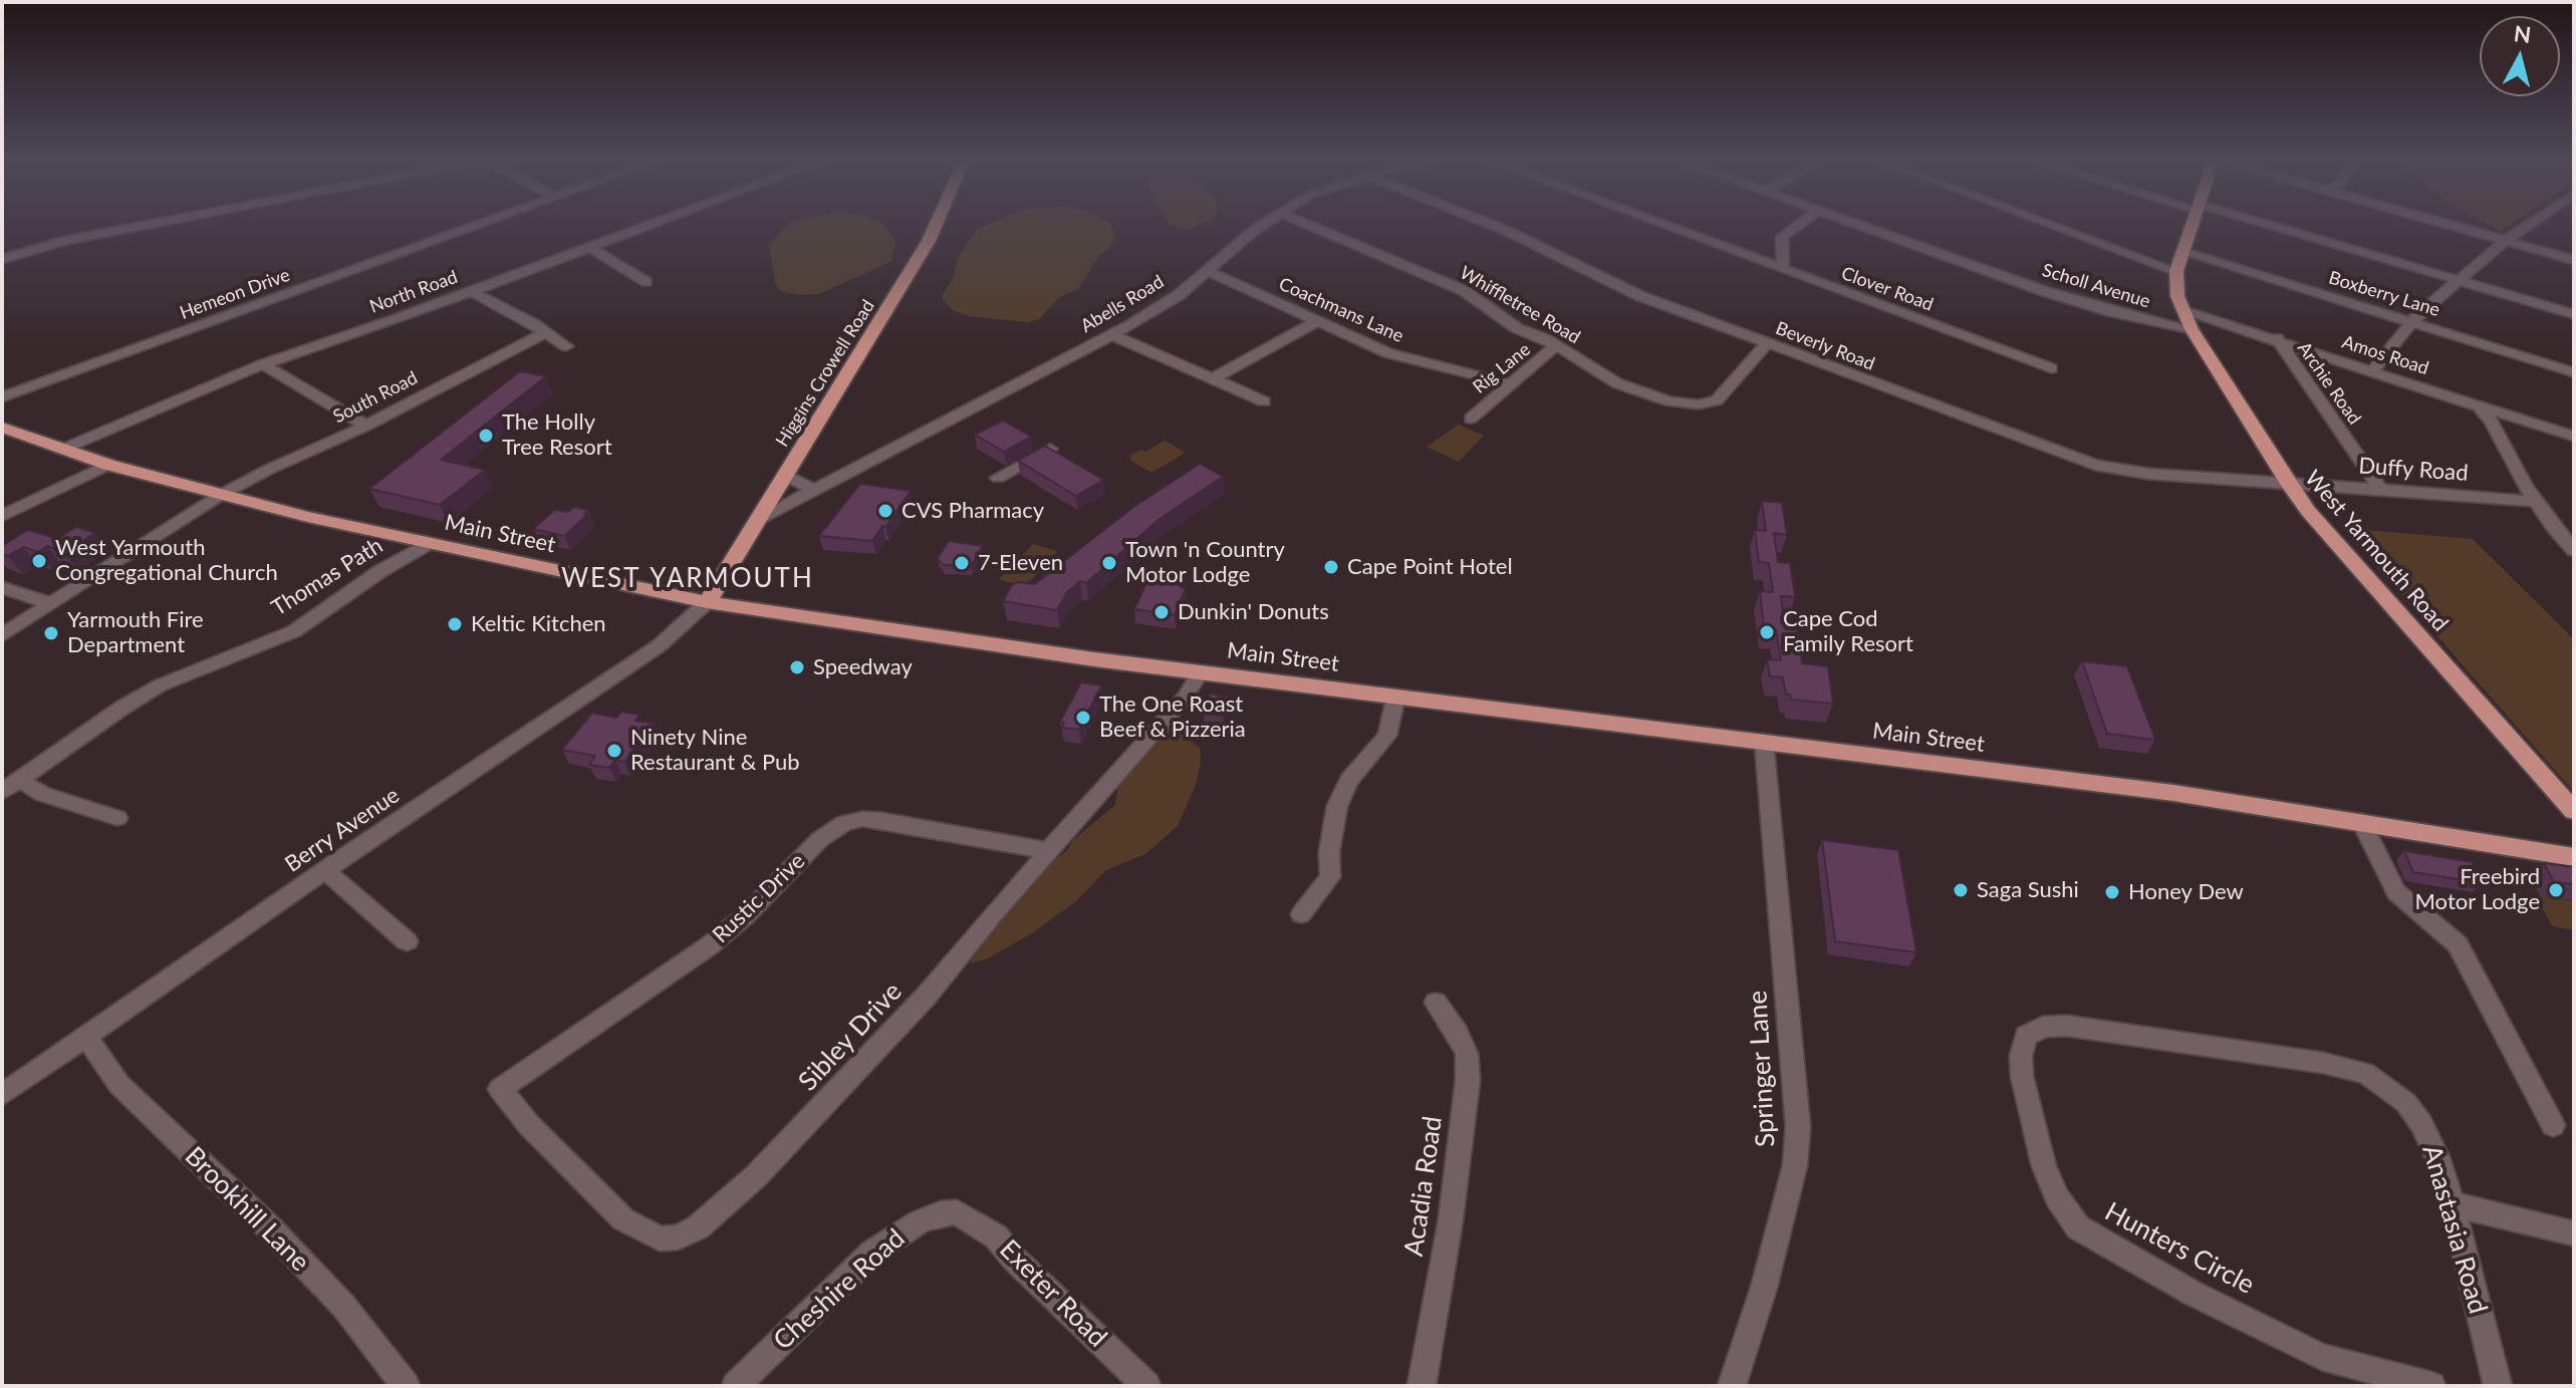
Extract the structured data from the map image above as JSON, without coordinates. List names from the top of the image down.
{
  "streets": {
    "main road": ["Higgins Crowell Road", "Main Street", "West Yarmouth Road"],
    "street": [
      "Scholl Avenue",
      "Clover Road",
      "North Road",
      "Hemeon Drive",
      "Boxberry Lane",
      "Abells Road",
      "Whiffletree Road",
      "Coachmans Lane",
      "Beverly Road",
      "Amos Road",
      "Rig Lane",
      "Archie Road",
      "South Road",
      "Duffy Road",
      "Thomas Path",
      "Berry Avenue",
      "Rustic Drive",
      "Sibley Drive",
      "Springer Lane",
      "Acadia Road",
      "Brookhill Lane",
      "Anastasia Road",
      "Hunters Circle",
      "Cheshire Road",
      "Exeter Road"
    ]
  },
  "crossings": [
    ["Scholl Avenue", "West Yarmouth Road"],
    ["North Road", "Main Street"],
    ["Boxberry Lane", "West Yarmouth Road"],
    ["Abells Road", "Coachmans Lane"],
    ["Abells Road", "Higgins Crowell Road"],
    ["Whiffletree Road", "Beverly Road"],
    ["Whiffletree Road", "Rig Lane"],
    ["Coachmans Lane", "Rig Lane"],
    ["Beverly Road", "Duffy Road"],
    ["Beverly Road", "West Yarmouth Road"],
    ["Amos Road", "Archie Road"],
    ["Amos Road", "West Yarmouth Road"],
    ["Higgins Crowell Road", "Main Street"],
    ["Higgins Crowell Road", "Berry Avenue"],
    ["Archie Road", "Duffy Road"],
    ["South Road", "Main Street"],
    ["Duffy Road", "West Yarmouth Road"],
    ["Main Street", "Thomas Path"],
    ["Main Street", "Berry Avenue"],
    ["Main Street", "Sibley Drive"],
    ["Main Street", "Springer Lane"],
    ["Berry Avenue", "Brookhill Lane"],
    ["Rustic Drive", "Sibley Drive"],
    ["Anastasia Road", "Hunters Circle"],
    ["Cheshire Road", "Exeter Road"]
  ],
  "districts": ["WEST YARMOUTH"],
  "places": [
    "The Holly Tree Resort",
    "CVS Pharmacy",
    "West Yarmouth Congregational Church",
    "7-Eleven",
    "Town 'n Country Motor Lodge",
    "Cape Point Hotel",
    "Dunkin' Donuts",
    "Keltic Kitchen",
    "Cape Cod Family Resort",
    "Yarmouth Fire Department",
    "Speedway",
    "The One Roast Beef & Pizzeria",
    "Ninety Nine Restaurant & Pub",
    "Saga Sushi",
    "Freebird Motor Lodge",
    "Honey Dew"
  ],
  "north": "top"
}
